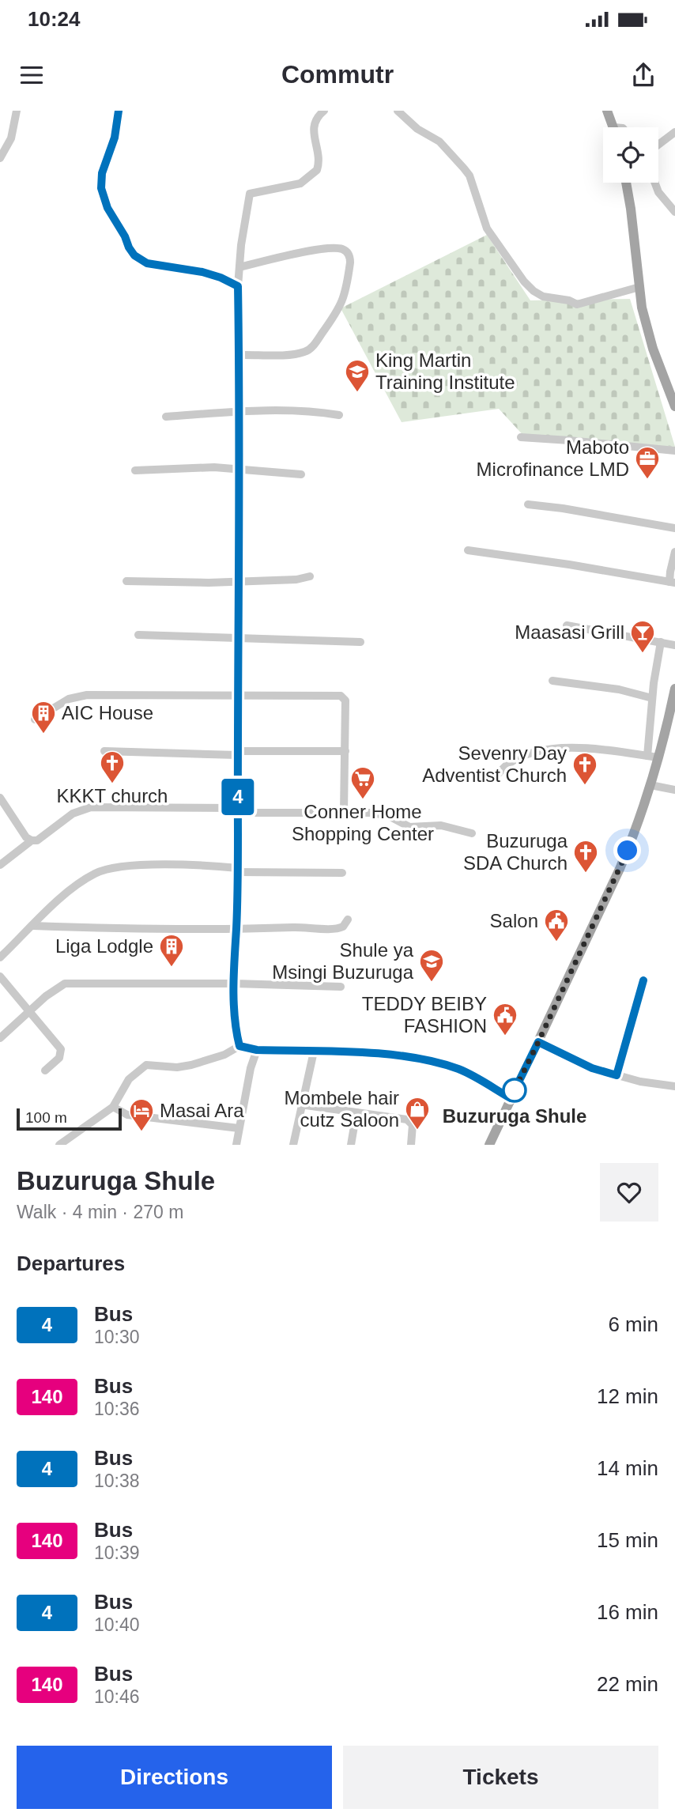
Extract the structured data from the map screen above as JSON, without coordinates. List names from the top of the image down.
{
  "places": {
    "school or university": ["King Martin Training Institute", "Shule ya Msingi Buzuruga"],
    "office": ["Maboto Microfinance LMD"],
    "bar": ["Maasasi Grill"],
    "building": ["AIC House", "Liga Lodgle"],
    "church": ["KKKT church", "Sevenry Day Adventist Church", "Buzuruga SDA Church"],
    "supermarket": ["Conner Home Shopping Center"],
    "public building": ["Salon", "TEDDY BEIBY FASHION"],
    "other": ["Buzuruga Shule"],
    "shop": ["Mombele hair cutz Saloon"],
    "hotel": ["Masai Ara"]
  },
  "lines": ["bus line 4"],
  "scale_bar": "100 m",
  "page": {
    "status": "10:24",
    "header": "Commutr",
    "on_map": "4",
    "scale": "100 m",
    "heading": [
      ["Buzuruga Shule", "Walk · 4 min · 270 m"],
      "Departures"
    ],
    "list": [
      {
        "mark": "4",
        "name": "Bus",
        "note": "10:30",
        "value": "6 min"
      },
      {
        "mark": "140",
        "name": "Bus",
        "note": "10:36",
        "value": "12 min"
      },
      {
        "mark": "4",
        "name": "Bus",
        "note": "10:38",
        "value": "14 min"
      },
      {
        "mark": "140",
        "name": "Bus",
        "note": "10:39",
        "value": "15 min"
      },
      {
        "mark": "4",
        "name": "Bus",
        "note": "10:40",
        "value": "16 min"
      },
      {
        "mark": "140",
        "name": "Bus",
        "note": "10:46",
        "value": "22 min"
      }
    ],
    "buttons": ["Directions", "Tickets"]
  }
}
